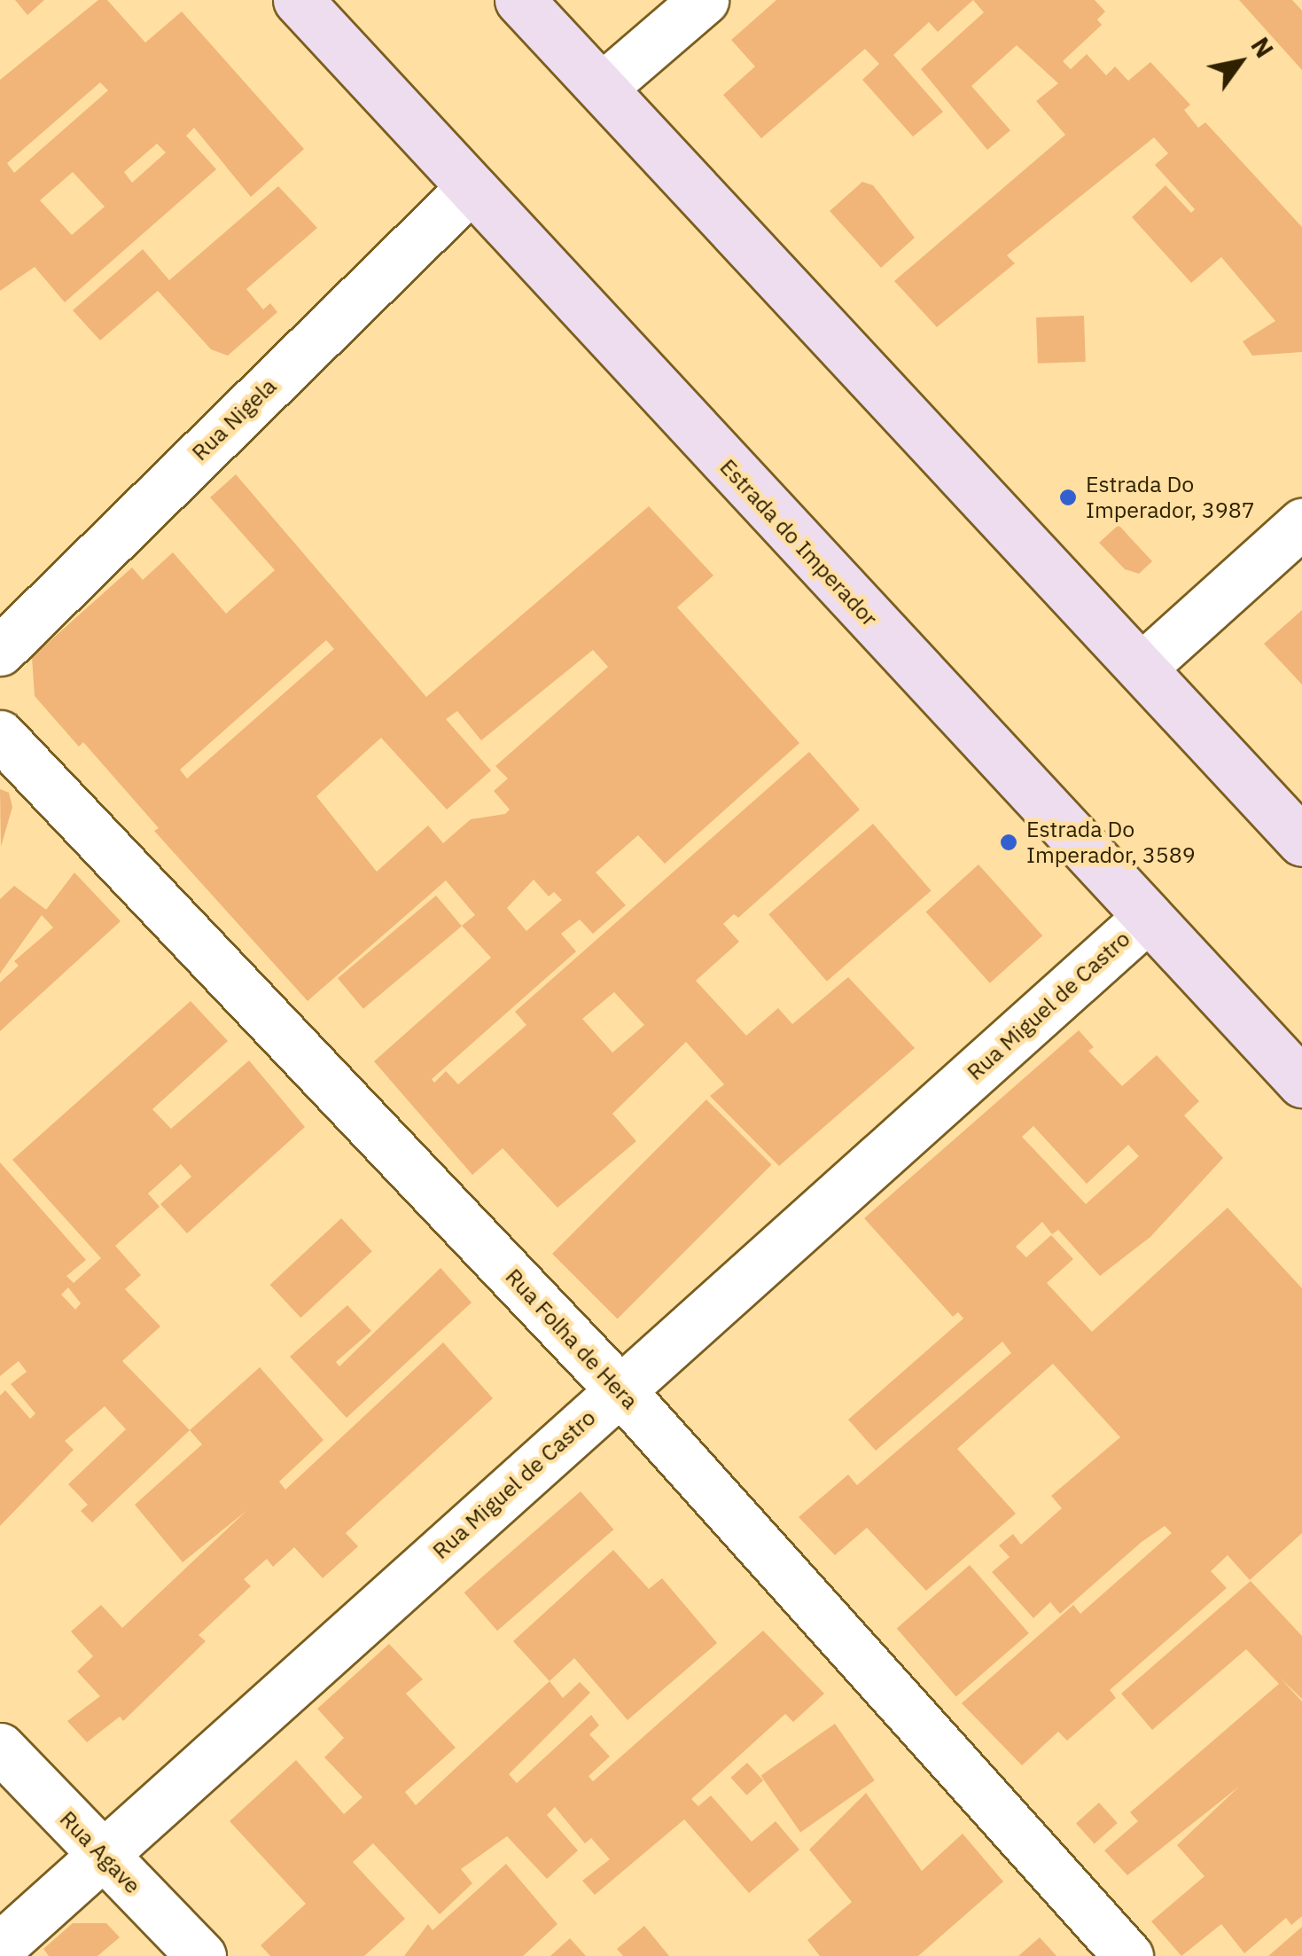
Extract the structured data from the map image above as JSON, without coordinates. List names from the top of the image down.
{
  "streets": {
    "main road": ["Estrada do Imperador"],
    "street": [
      "Rua Nigela",
      "Rua Miguel de Castro",
      "Rua Folha de Hera",
      "Rua Agave"
    ]
  },
  "crossings": [
    ["Rua Nigela", "Estrada do Imperador"],
    ["Estrada do Imperador", "Rua Miguel de Castro"],
    ["Rua Miguel de Castro", "Rua Folha de Hera"],
    ["Rua Miguel de Castro", "Rua Agave"]
  ],
  "places": ["Estrada Do Imperador, 3987", "Estrada Do Imperador, 3589"],
  "north": "top right"
}
